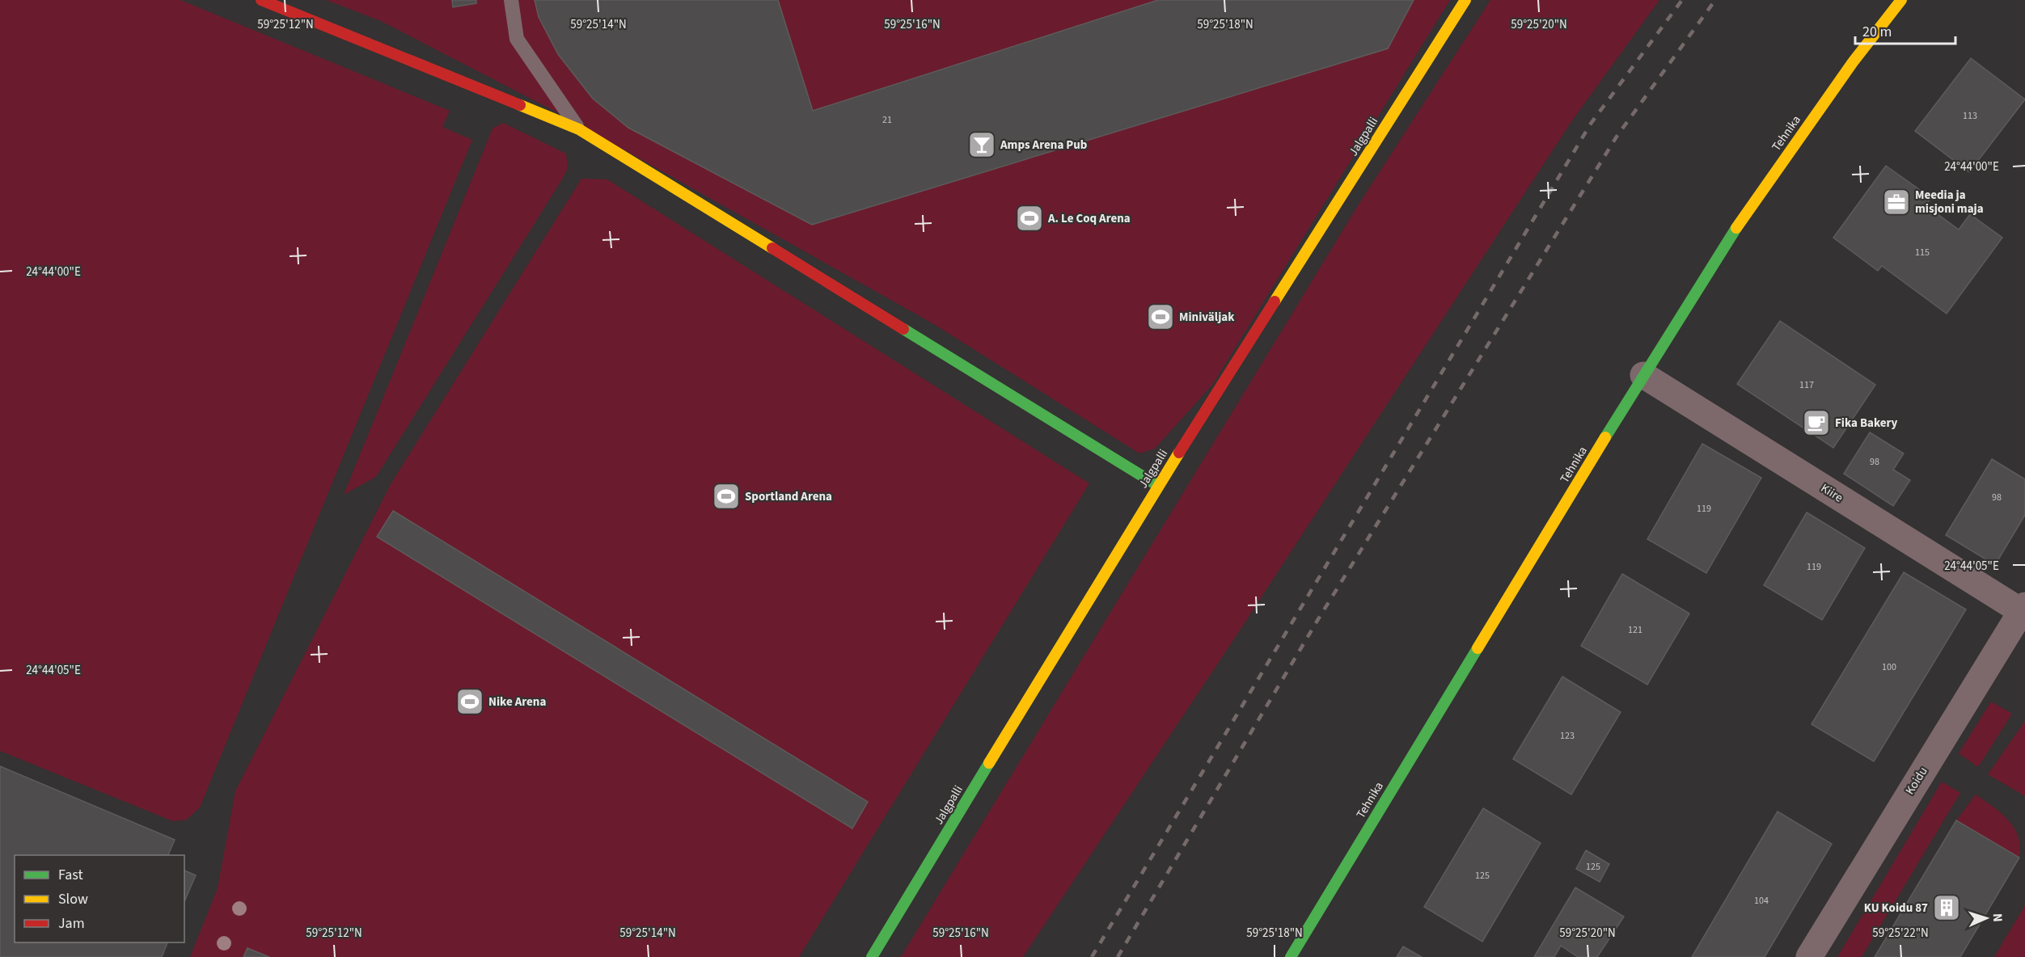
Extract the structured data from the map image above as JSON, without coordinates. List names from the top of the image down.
{
  "streets": {
    "street": [
      "Tehnika",
      "Jalgpalli",
      "Kiire",
      "Koidu"
    ]
  },
  "crossings": [
    ["Tehnika", "Kiire"],
    ["Kiire", "Koidu"]
  ],
  "places": {
    "bar": ["Amps Arena Pub"],
    "office": ["Meedia ja misjoni maja"],
    "sports": [
      "A. Le Coq Arena",
      "Miniväljak",
      "Sportland Arena",
      "Nike Arena"
    ],
    "cafe": ["Fika Bakery"],
    "building": ["KU Koidu 87"]
  },
  "house_numbers": [
    "113",
    "21",
    "115",
    "117",
    "98",
    "98",
    "119",
    "119",
    "121",
    "100",
    "123",
    "125",
    "125",
    "104"
  ],
  "legend": ["Fast", "Slow", "Jam"],
  "scale_bar": "20 m",
  "north": "right",
  "coordinates": [
    "59°25'12\"N",
    "59°25'14\"N",
    "59°25'16\"N",
    "59°25'18\"N",
    "59°25'20\"N",
    "24°44'00\"E",
    "24°44'05\"E",
    "59°25'22\"N"
  ]
}
